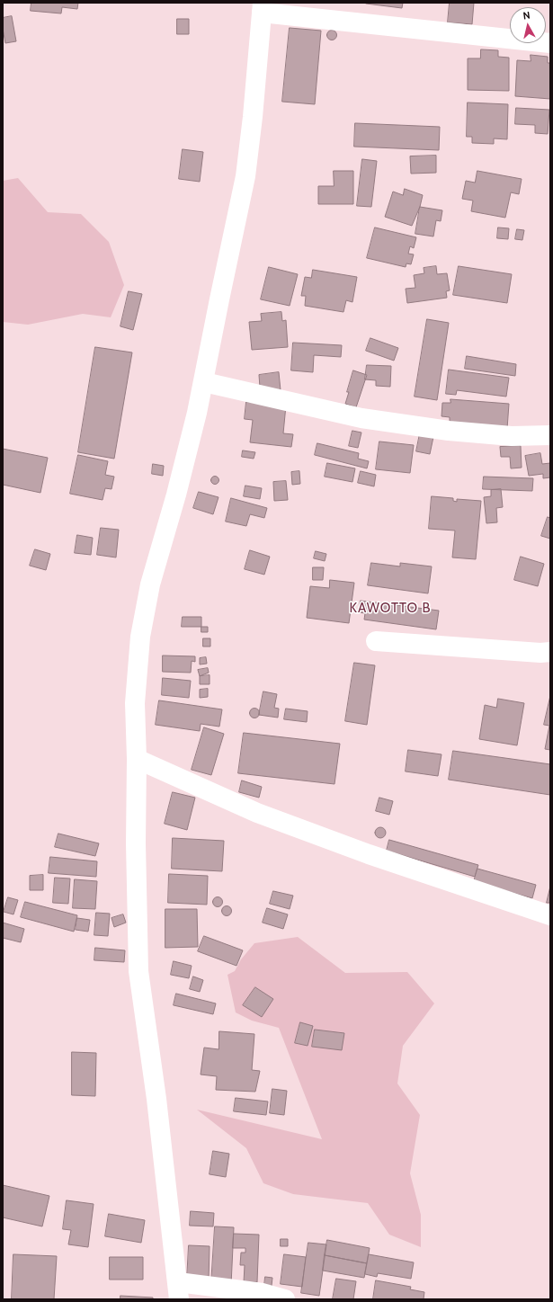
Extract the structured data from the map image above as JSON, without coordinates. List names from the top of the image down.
{
  "districts": ["KAWOTTO B"],
  "north": "top"
}
